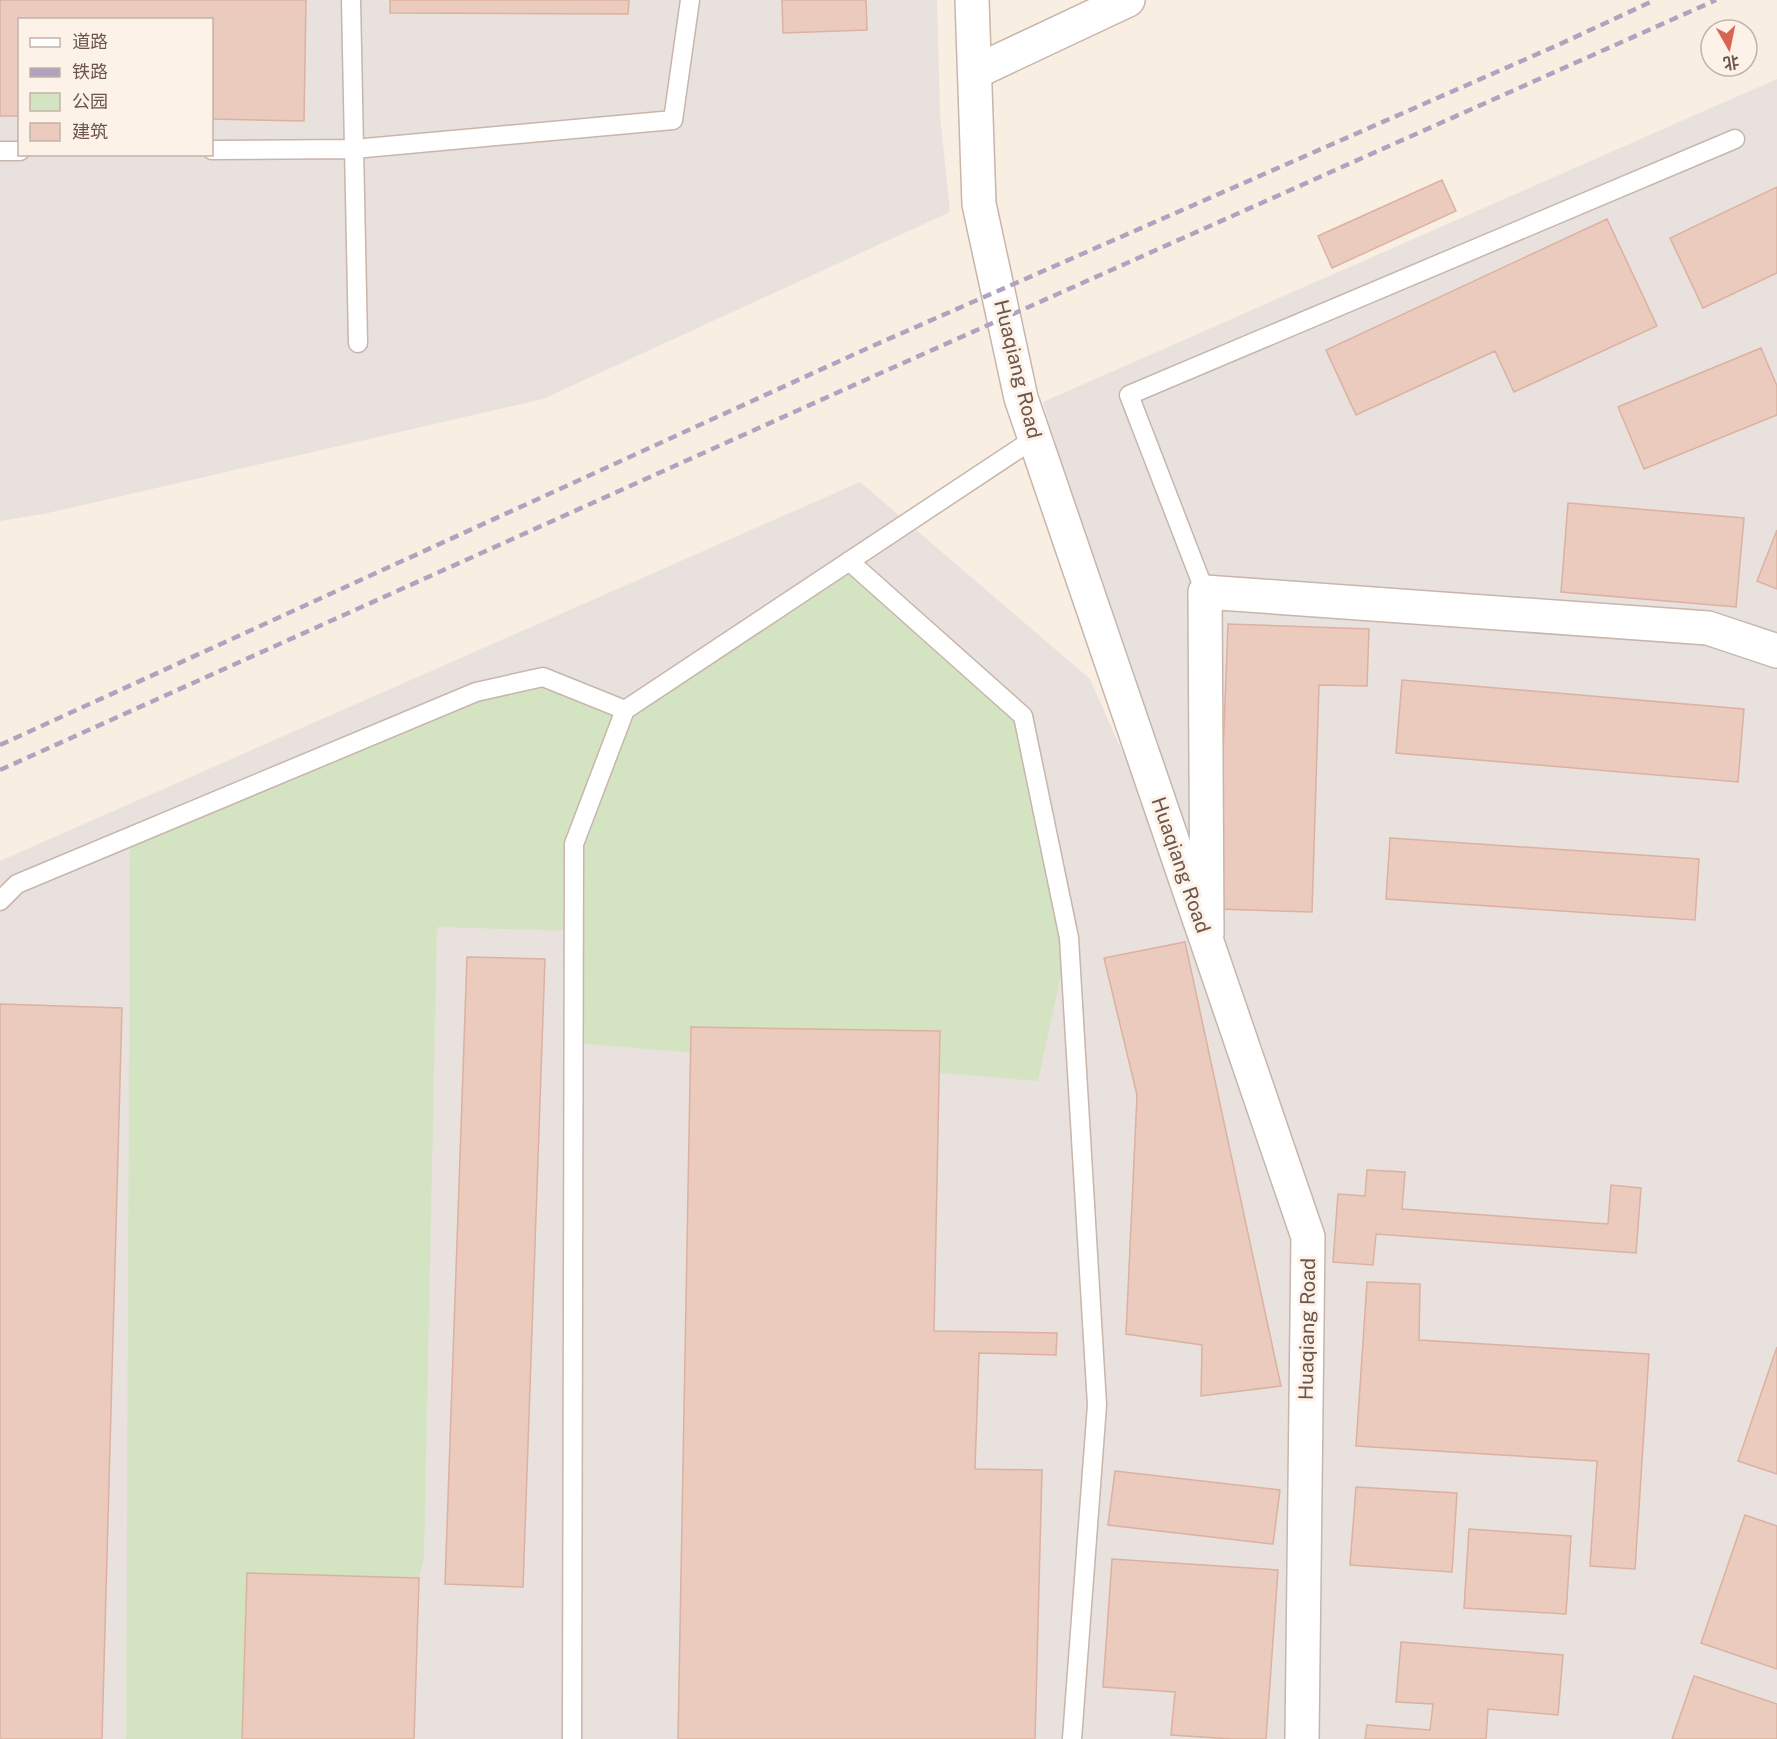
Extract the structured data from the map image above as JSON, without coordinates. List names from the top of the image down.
{
  "streets": {
    "street": ["Huaqiang Road"]
  },
  "legend": [
    "道路",
    "铁路",
    "公园",
    "建筑"
  ],
  "north": "bottom"
}
